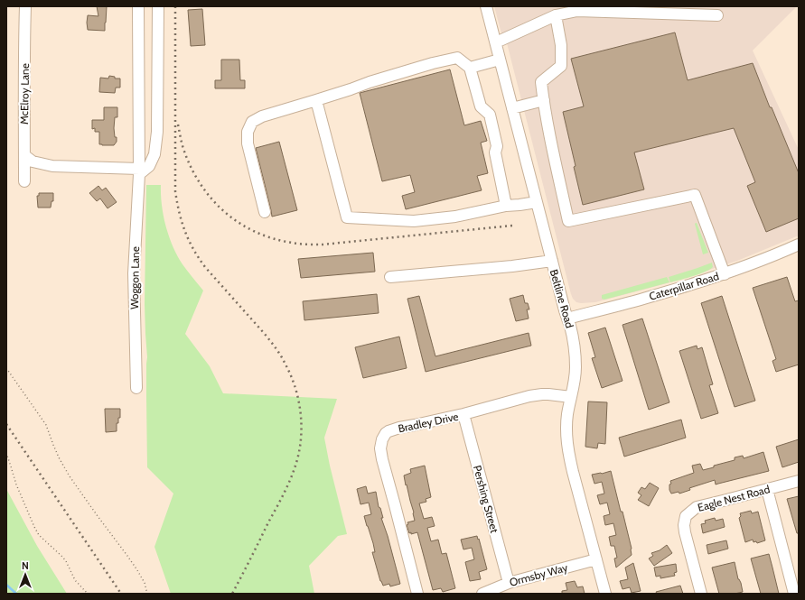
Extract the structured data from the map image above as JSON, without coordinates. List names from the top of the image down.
{
  "streets": {
    "street": [
      "McElroy Lane",
      "Woggon Lane",
      "Caterpillar Road",
      "Beltline Road",
      "Bradley Drive",
      "Eagle Nest Road",
      "Pershing Street",
      "Ormsby Way"
    ]
  },
  "crossings": [
    ["Caterpillar Road", "Beltline Road"],
    ["Beltline Road", "Bradley Drive"],
    ["Beltline Road", "Ormsby Way"],
    ["Bradley Drive", "Pershing Street"],
    ["Pershing Street", "Ormsby Way"]
  ],
  "north": "top"
}
